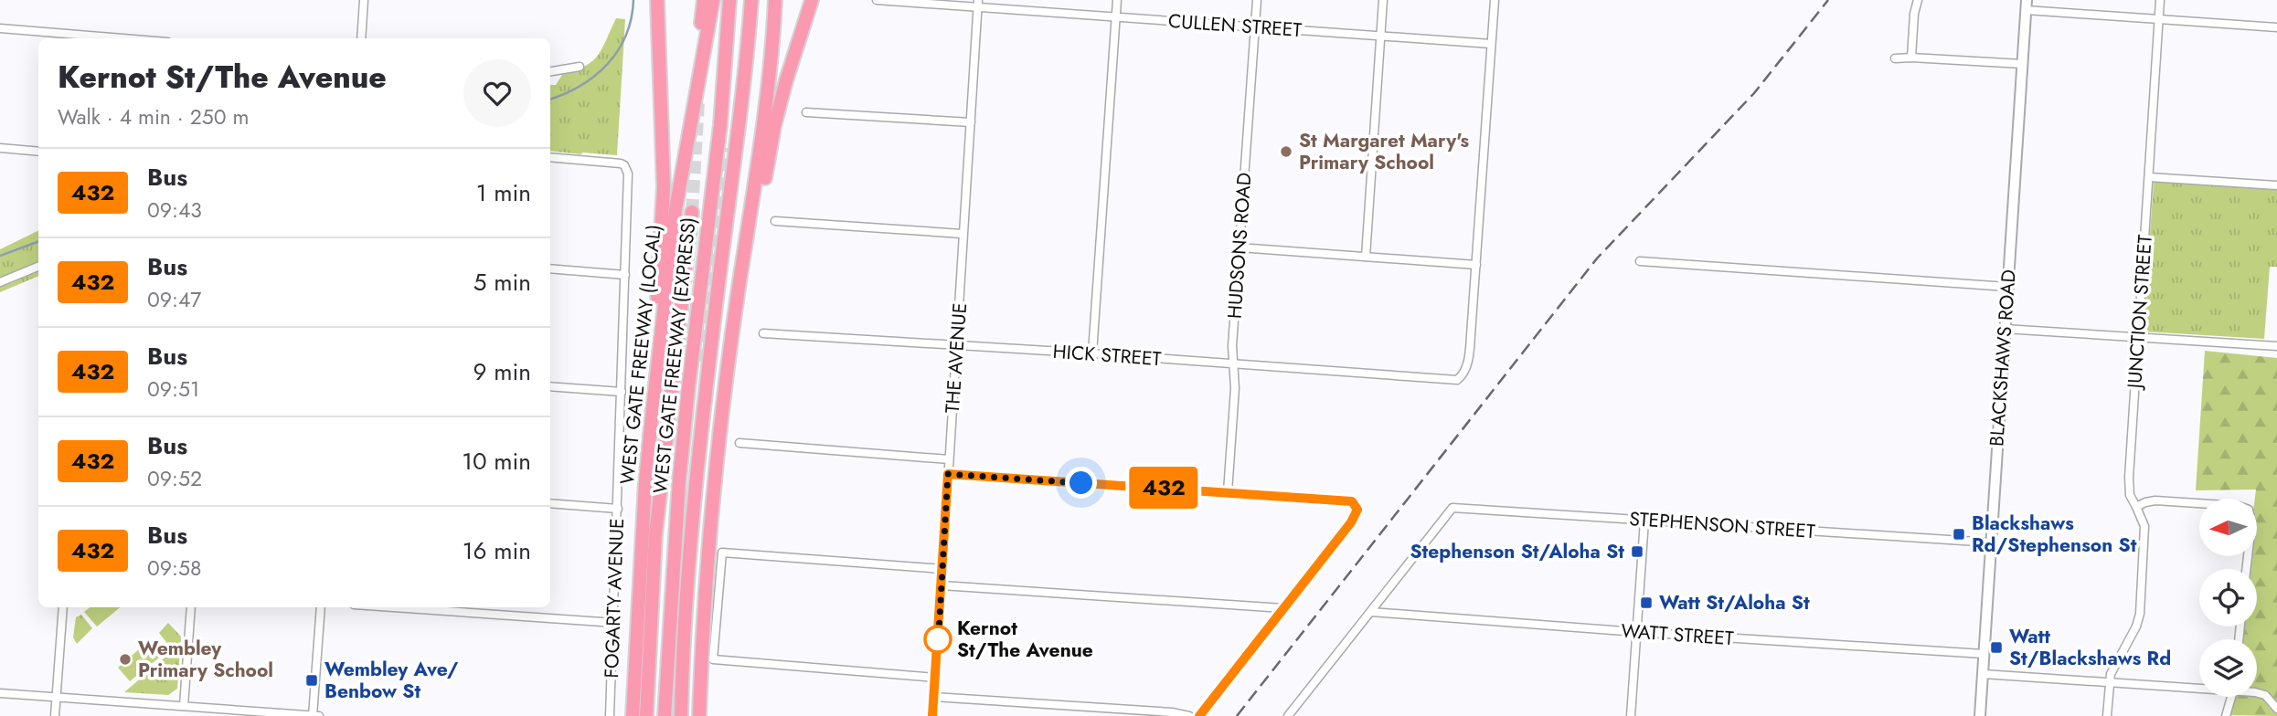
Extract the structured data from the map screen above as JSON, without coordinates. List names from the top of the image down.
{
  "streets": {
    "highway": ["WEST GATE FREEWAY (LOCAL)", "WEST GATE FREEWAY (EXPRESS)"],
    "main road": ["BLACKSHAWS ROAD"],
    "street": [
      "CULLEN STREET",
      "HUDSONS ROAD",
      "JUNCTION STREET",
      "HICK STREET",
      "THE AVENUE",
      "STEPHENSON STREET",
      "FOGARTY AVENUE",
      "WATT STREET"
    ]
  },
  "crossings": [
    ["CULLEN STREET", "HUDSONS ROAD"],
    ["CULLEN STREET", "THE AVENUE"],
    ["HUDSONS ROAD", "HICK STREET"],
    ["HICK STREET", "THE AVENUE"],
    ["BLACKSHAWS ROAD", "STEPHENSON STREET"],
    ["BLACKSHAWS ROAD", "WATT STREET"],
    ["STEPHENSON STREET", "WATT STREET"]
  ],
  "places": {
    "other": ["St Margaret Mary's Primary School", "Kernot St/The Avenue", "Wembley Primary School"],
    "transit": [
      "Blackshaws Rd/Stephenson St",
      "Stephenson St/Aloha St",
      "Watt St/Aloha St",
      "Watt St/Blackshaws Rd",
      "Wembley Ave/ Benbow St"
    ]
  },
  "lines": ["bus line 432"],
  "north": "left",
  "page": {
    "on_map": "432",
    "heading": ["Kernot St/The Avenue", "Walk · 4 min · 250 m"],
    "list": [
      {
        "mark": "432",
        "name": "Bus",
        "note": "09:43",
        "value": "1 min"
      },
      {
        "mark": "432",
        "name": "Bus",
        "note": "09:47",
        "value": "5 min"
      },
      {
        "mark": "432",
        "name": "Bus",
        "note": "09:51",
        "value": "9 min"
      },
      {
        "mark": "432",
        "name": "Bus",
        "note": "09:52",
        "value": "10 min"
      },
      {
        "mark": "432",
        "name": "Bus",
        "note": "09:58",
        "value": "16 min"
      }
    ]
  }
}
